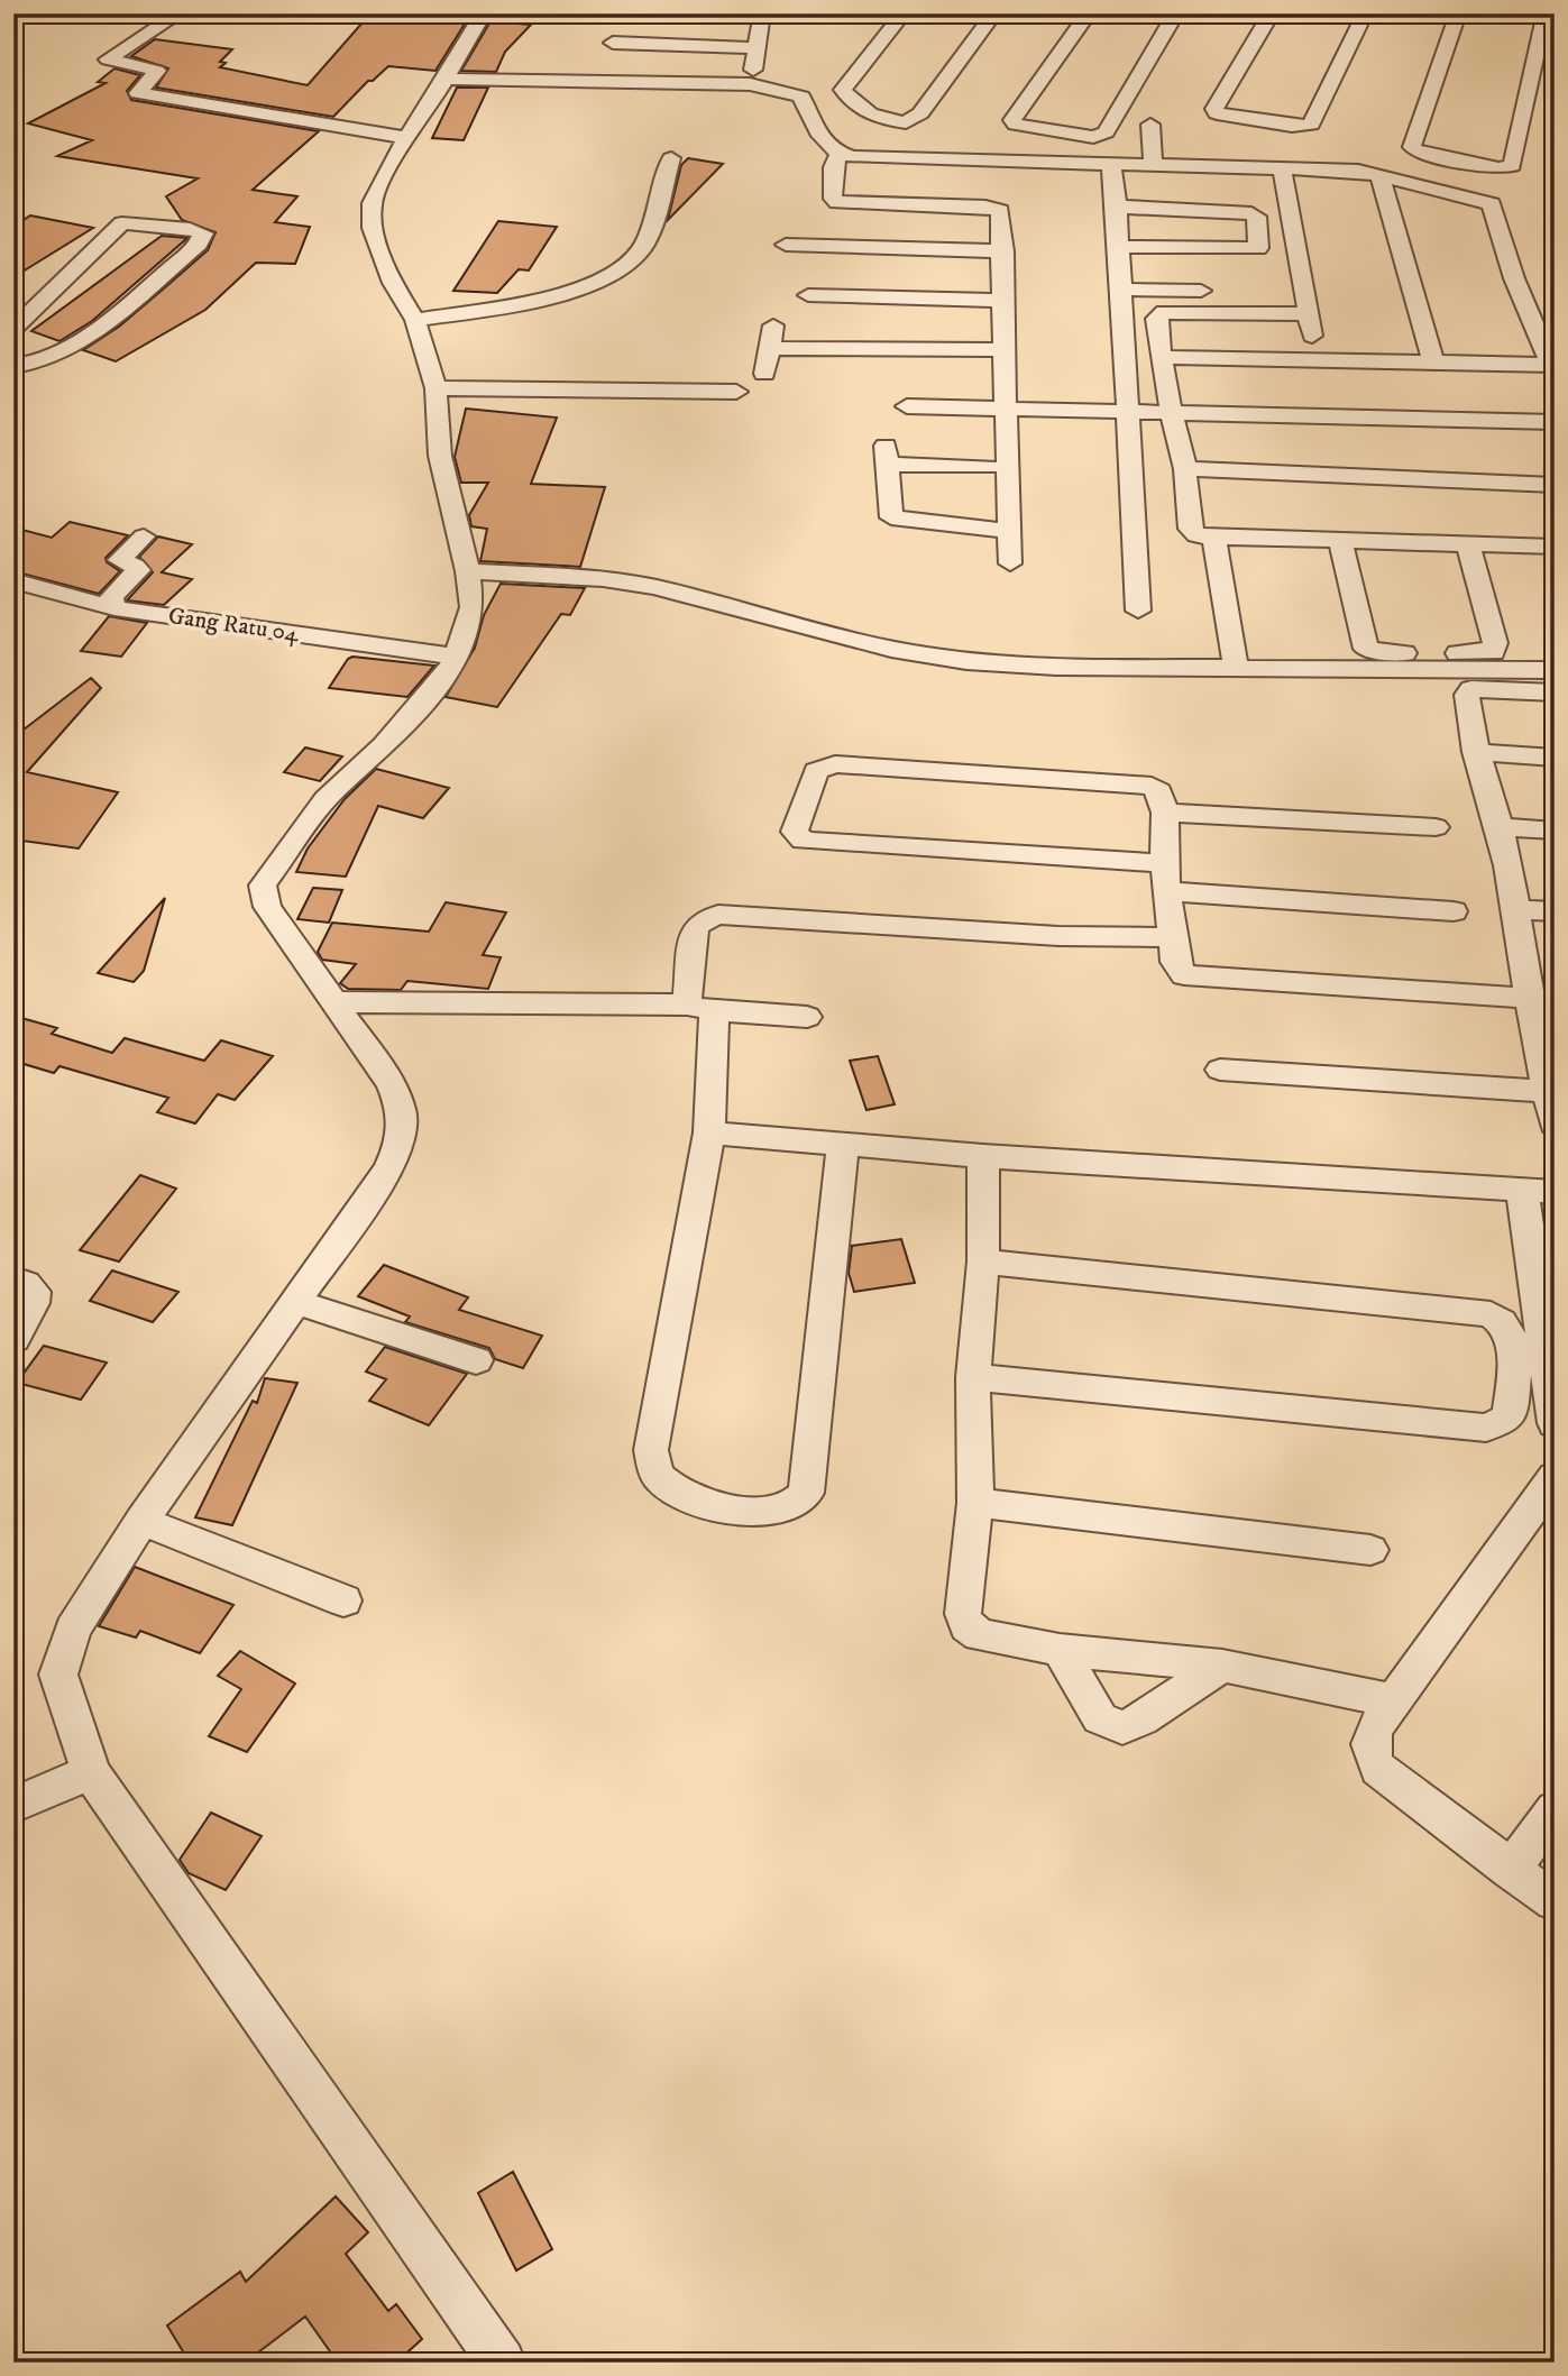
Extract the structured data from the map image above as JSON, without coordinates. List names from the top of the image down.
{
  "streets": {
    "street": ["Gang Ratu 04"]
  }
}
